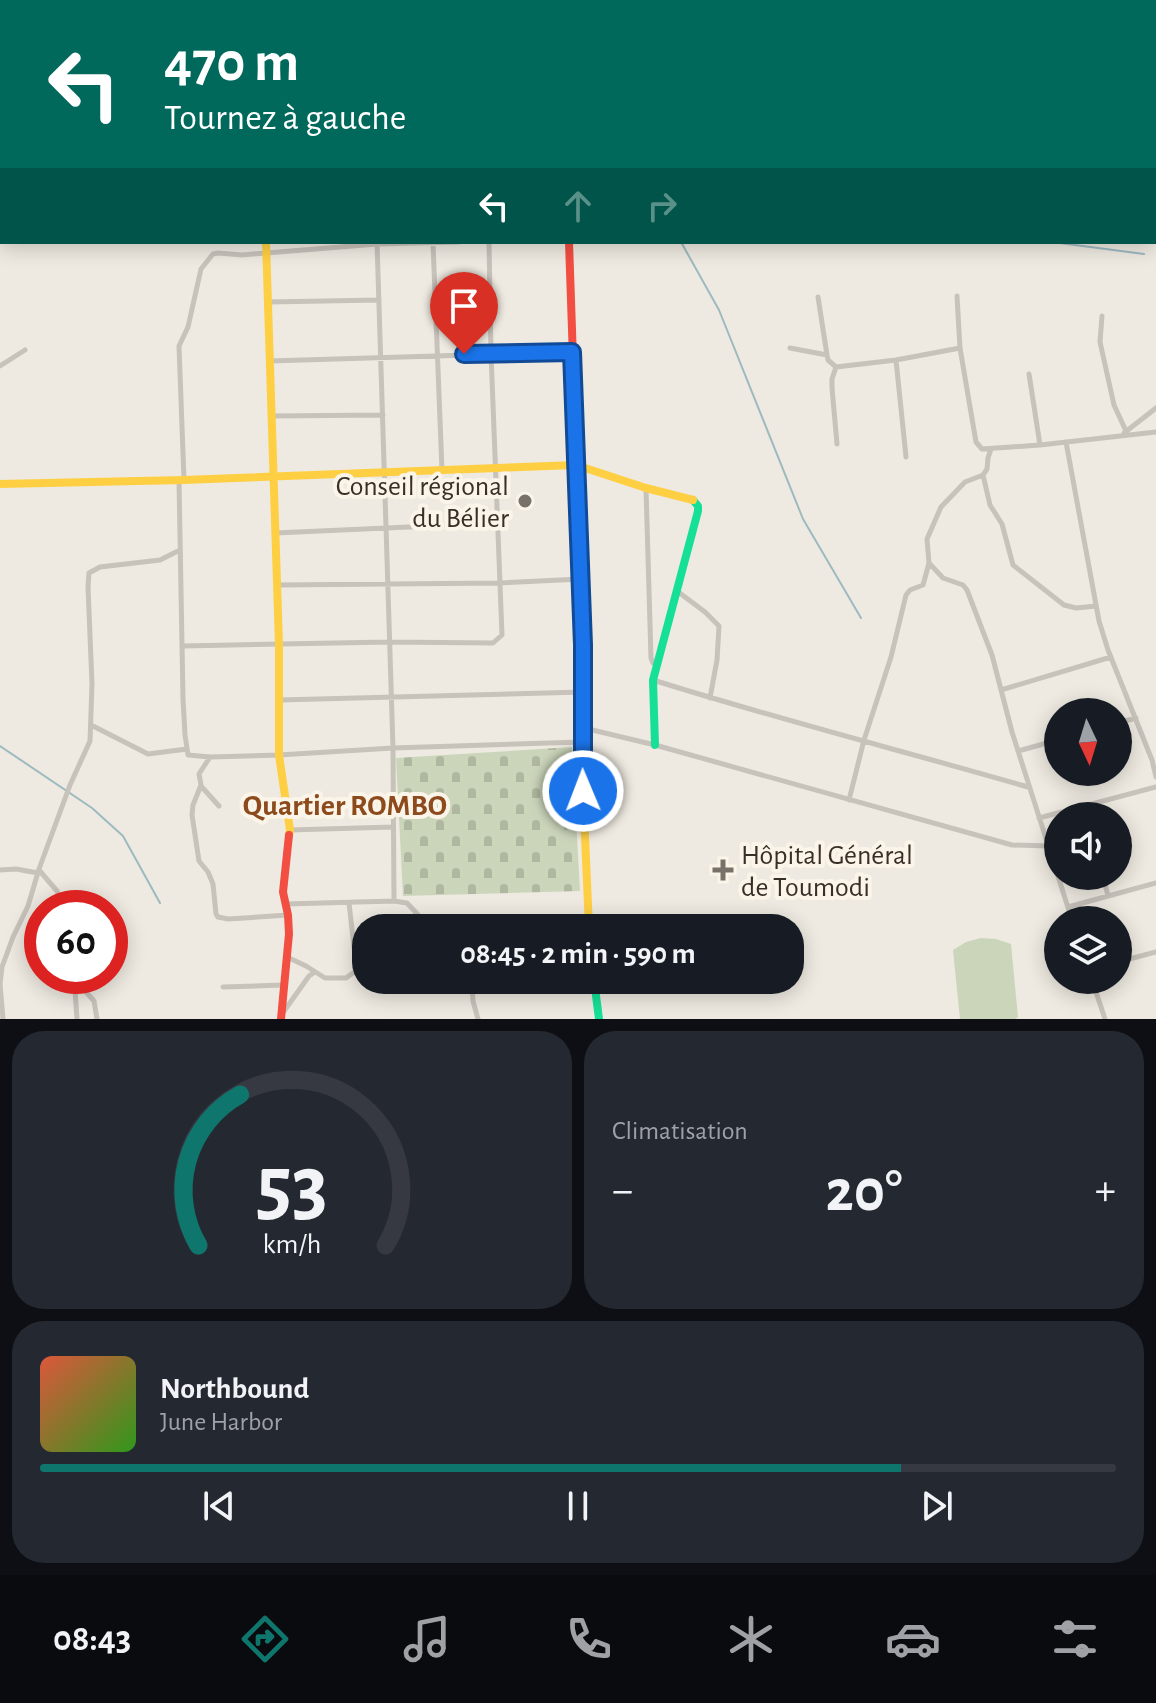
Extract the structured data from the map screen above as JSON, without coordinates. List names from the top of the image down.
{
  "districts": ["Quartier ROMBO"],
  "places": {
    "other": ["Conseil régional du Bélier"],
    "health": ["Hôpital Général de Toumodi"]
  },
  "north": "bottom",
  "page": {
    "turn": ["470 m", "Tournez à gauche"],
    "limit": "60",
    "trip": "08:45 · 2 min · 590 m",
    "tile": "Climatisation",
    "heat": ["−", "20°", "+"],
    "song": ["Northbound", "June Harbor"],
    "tabs": "08:43",
    "gauge": ["53", "km/h"]
  }
}
